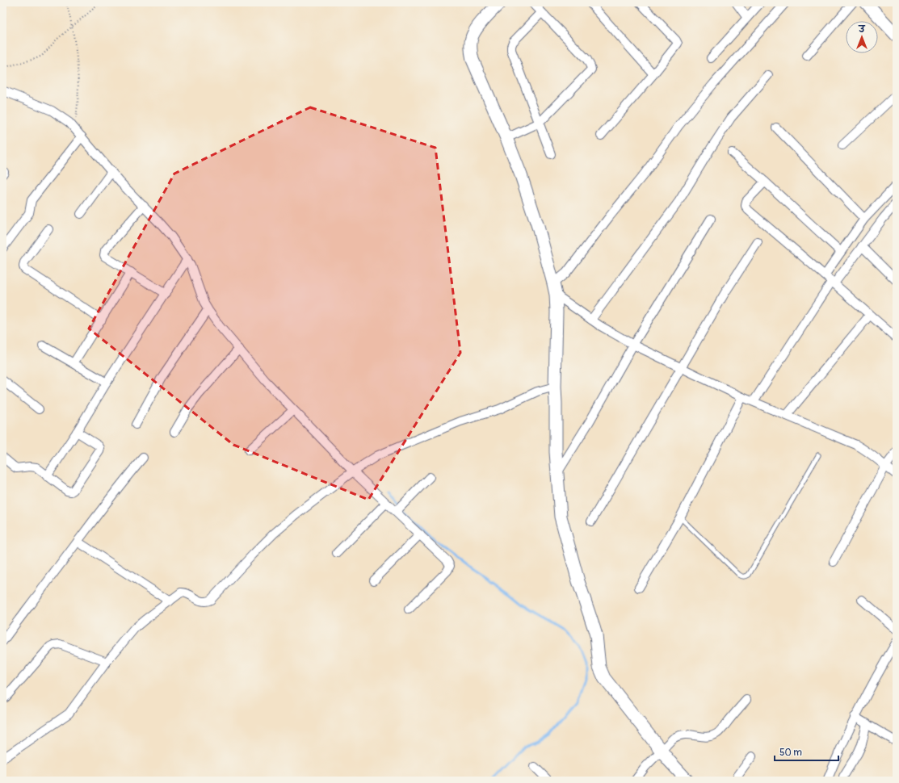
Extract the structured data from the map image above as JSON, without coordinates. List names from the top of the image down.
{
  "scale_bar": "50 m",
  "north": "top"
}
